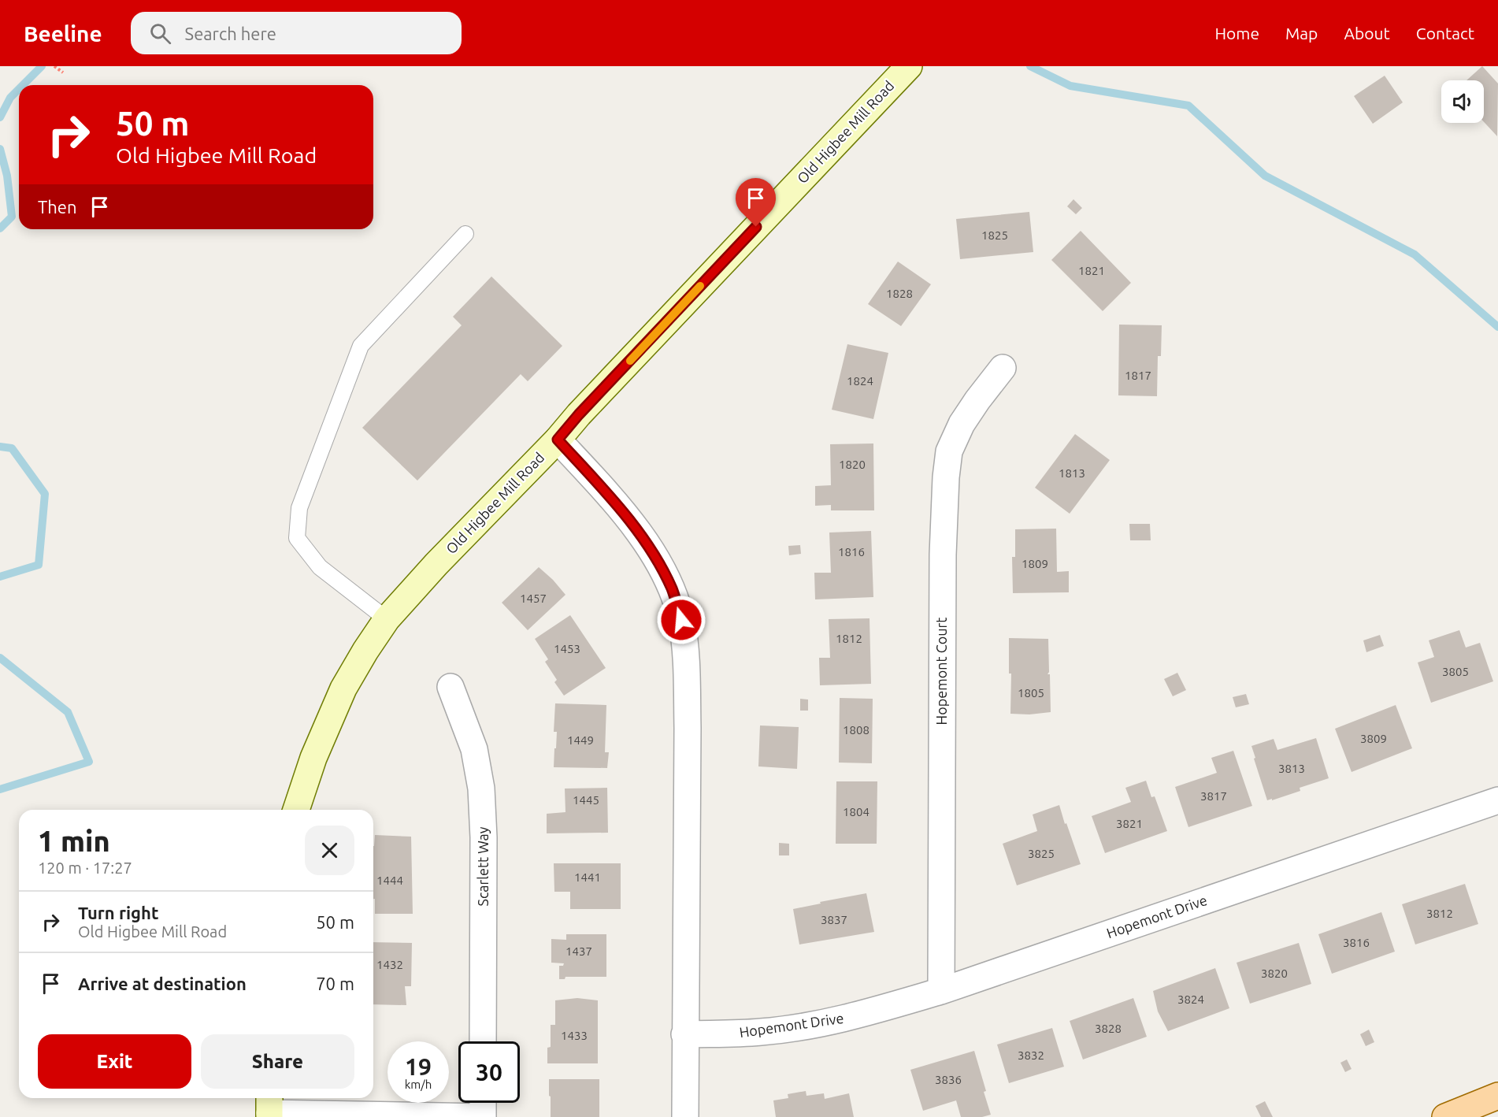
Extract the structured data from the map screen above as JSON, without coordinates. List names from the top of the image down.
{
  "streets": {
    "street": [
      "Old Higbee Mill Road",
      "Hopemont Court",
      "Scarlett Way",
      "Hopemont Drive"
    ]
  },
  "crossings": [
    ["Hopemont Court", "Hopemont Drive"]
  ],
  "house_numbers": [
    "1825",
    "1821",
    "1828",
    "1817",
    "1824",
    "1820",
    "1813",
    "1816",
    "1809",
    "1457",
    "1812",
    "1453",
    "3805",
    "1805",
    "1808",
    "3809",
    "1449",
    "3813",
    "3817",
    "1445",
    "1804",
    "3821",
    "3825",
    "1441",
    "1444",
    "3812",
    "3837",
    "3816",
    "1437",
    "1432",
    "3820",
    "3824",
    "3828",
    "1433",
    "3832",
    "3836"
  ],
  "page": {
    "header": "Beeline",
    "search": "Search here",
    "nav": [
      "Home",
      "Map",
      "About",
      "Contact"
    ],
    "turn": ["50 m", "Old Higbee Mill Road"],
    "then": "Then",
    "heading": ["1 min", "120 m · 17:27"],
    "list": [
      {
        "name": "Turn right",
        "note": "Old Higbee Mill Road",
        "value": "50 m"
      },
      {
        "name": "Arrive at destination",
        "value": "70 m"
      }
    ],
    "buttons": ["Exit", "Share"],
    "speed": "19 km/h",
    "limit": "30"
  }
}
